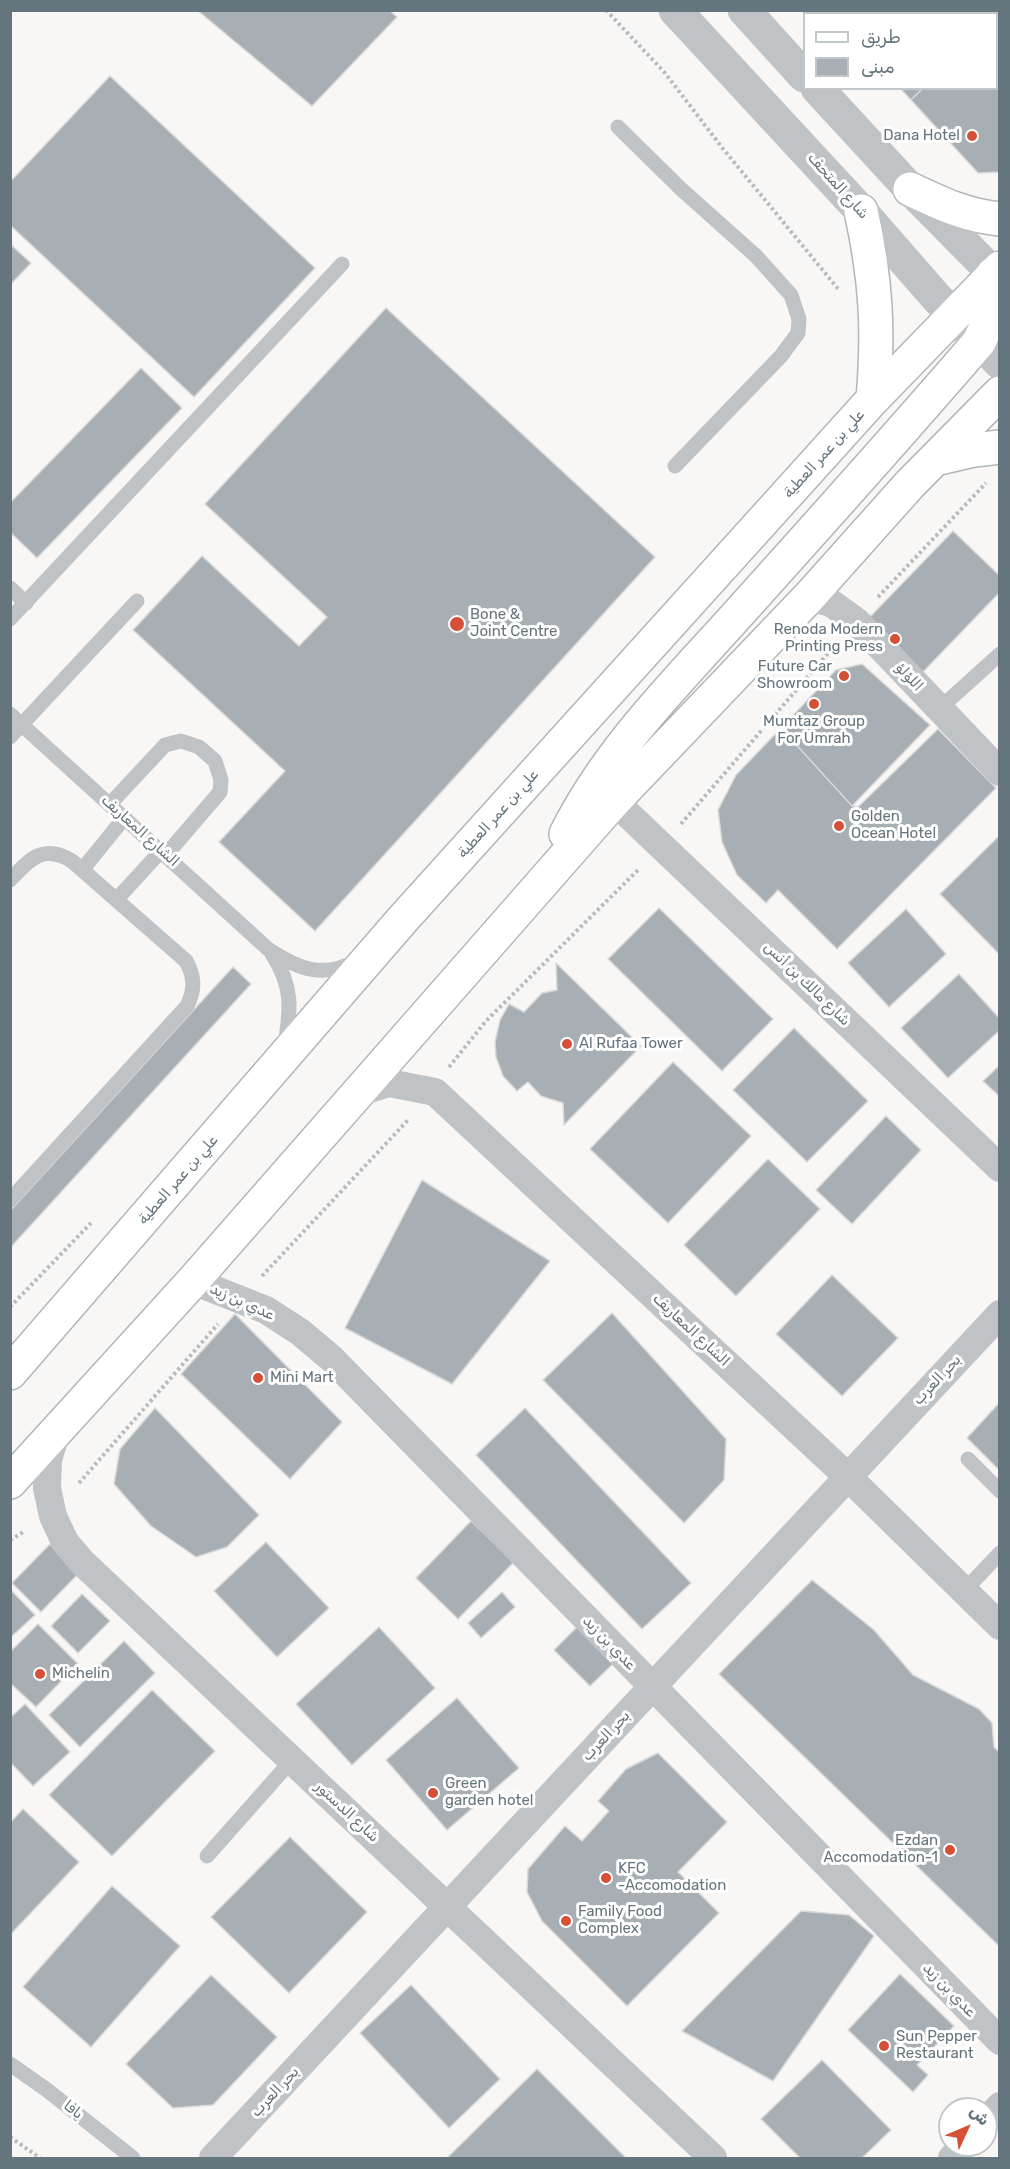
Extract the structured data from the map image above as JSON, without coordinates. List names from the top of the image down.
{
  "streets": {
    "main road": ["علي بن عمر العطية"],
    "street": [
      "شارع المتحف",
      "اللؤلؤ",
      "الشارع المعاريف",
      "شارع مالك بن أنس",
      "عدي بن زيد",
      "بحر العرب",
      "شارع الدستور"
    ],
    "lane": ["يافا"]
  },
  "crossings": [
    ["شارع المتحف", "علي بن عمر العطية"],
    ["علي بن عمر العطية", "الشارع المعاريف"],
    ["الشارع المعاريف", "بحر العرب"],
    ["عدي بن زيد", "بحر العرب"],
    ["بحر العرب", "شارع الدستور"]
  ],
  "places": [
    "Dana Hotel",
    "Bone & Joint Centre",
    "Renoda Modern Printing Press",
    "Future Car Showroom",
    "Mumtaz Group For Umrah",
    "Golden Ocean Hotel",
    "Al Rufaa Tower",
    "Mini Mart",
    "Michelin",
    "Green garden hotel",
    "Ezdan Accomodation-1",
    "KFC -Accomodation",
    "Family Food Complex",
    "Sun Pepper Restaurant"
  ],
  "legend": ["طريق", "مبنى"],
  "north": "top right"
}
